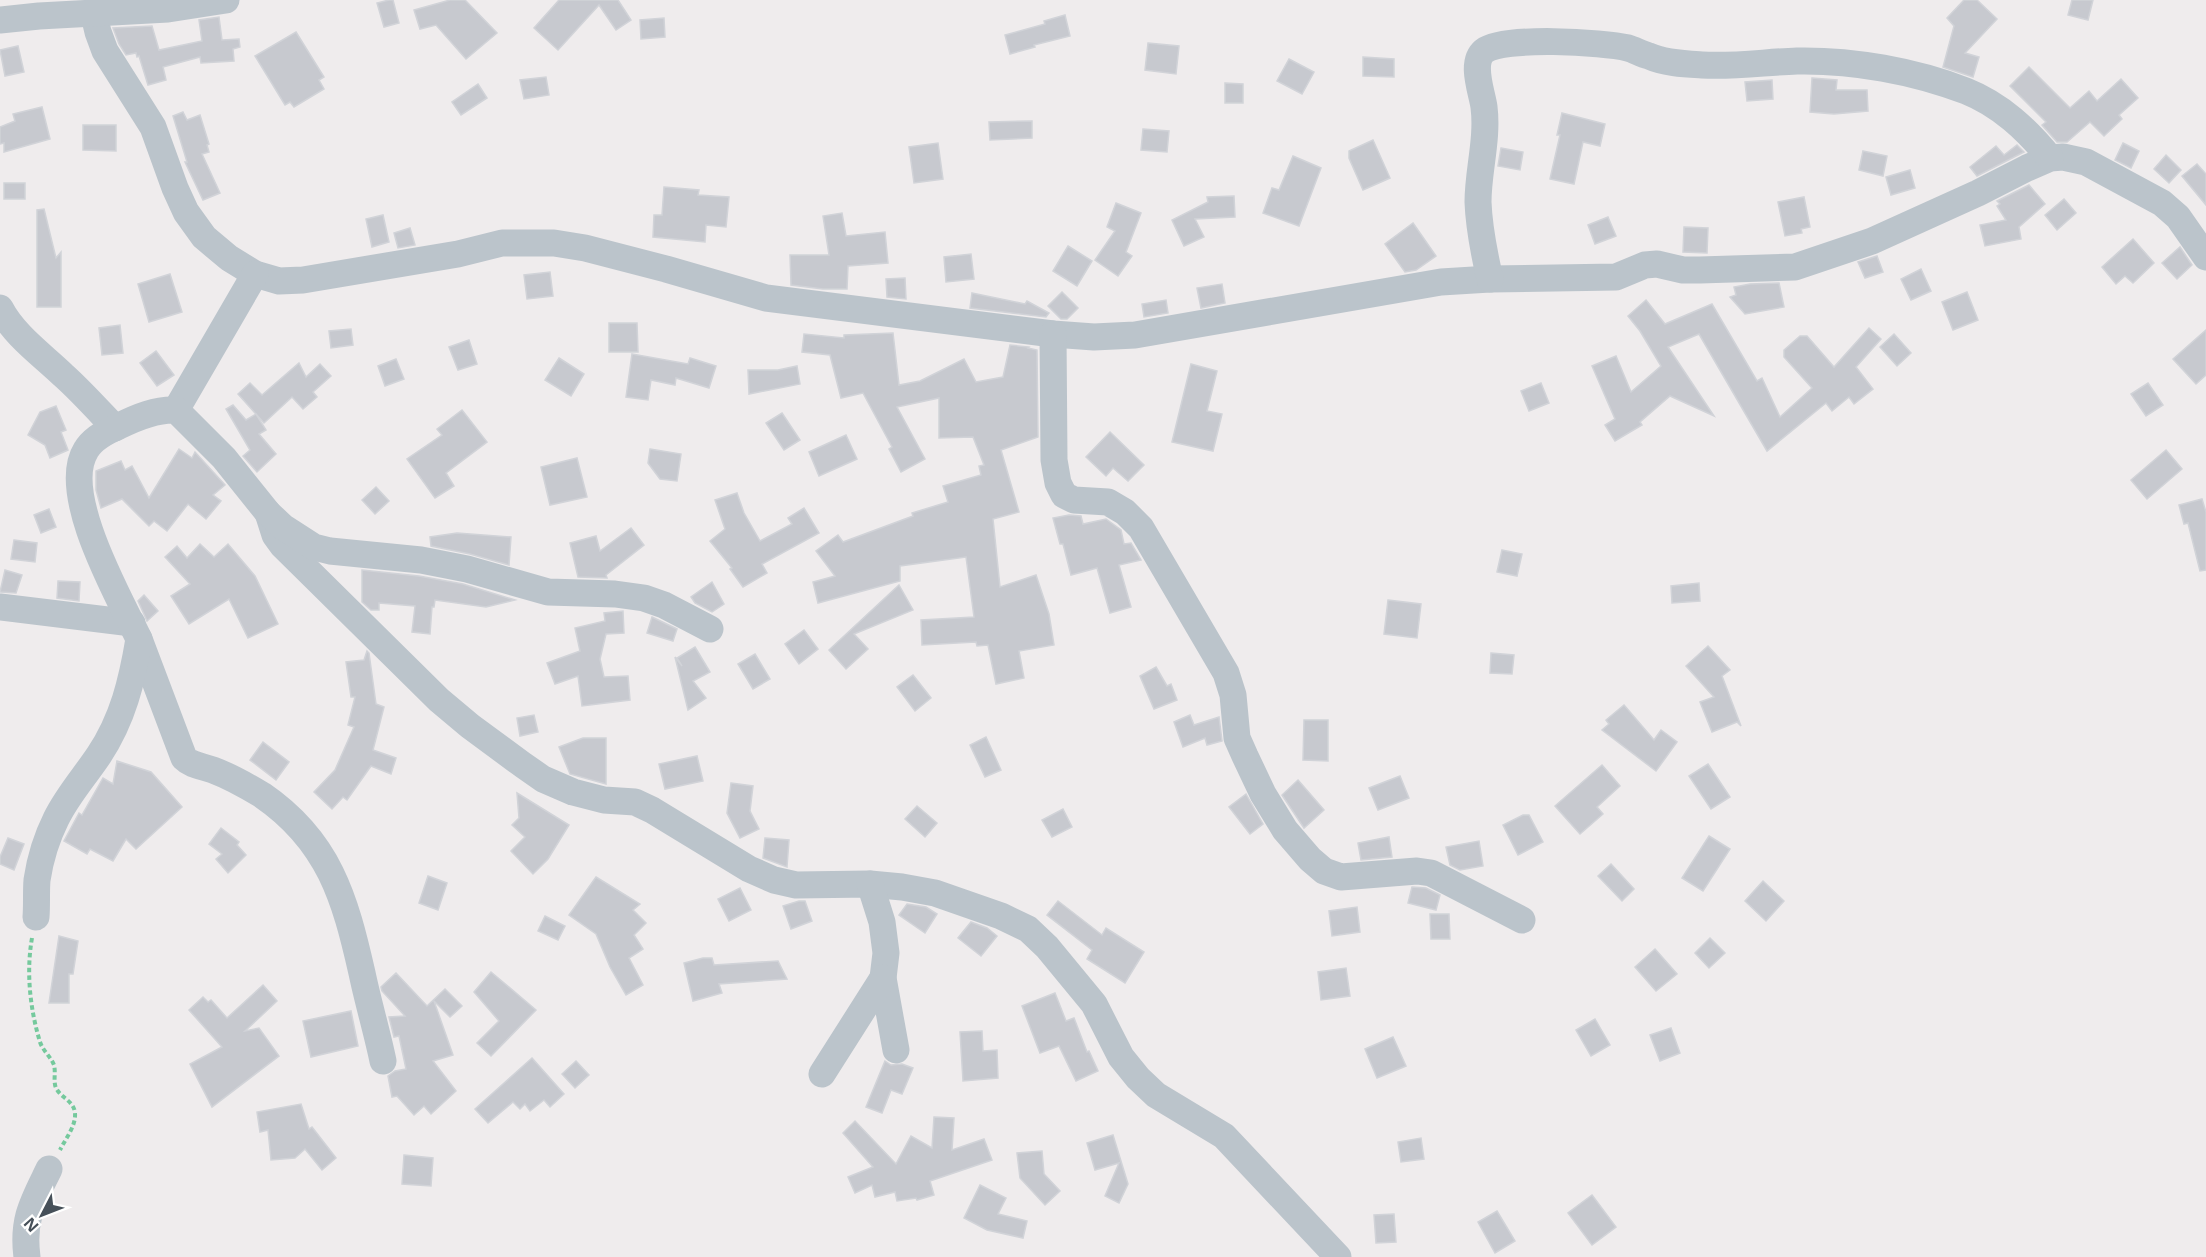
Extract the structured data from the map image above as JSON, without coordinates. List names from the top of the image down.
{
  "north": "bottom left"
}
